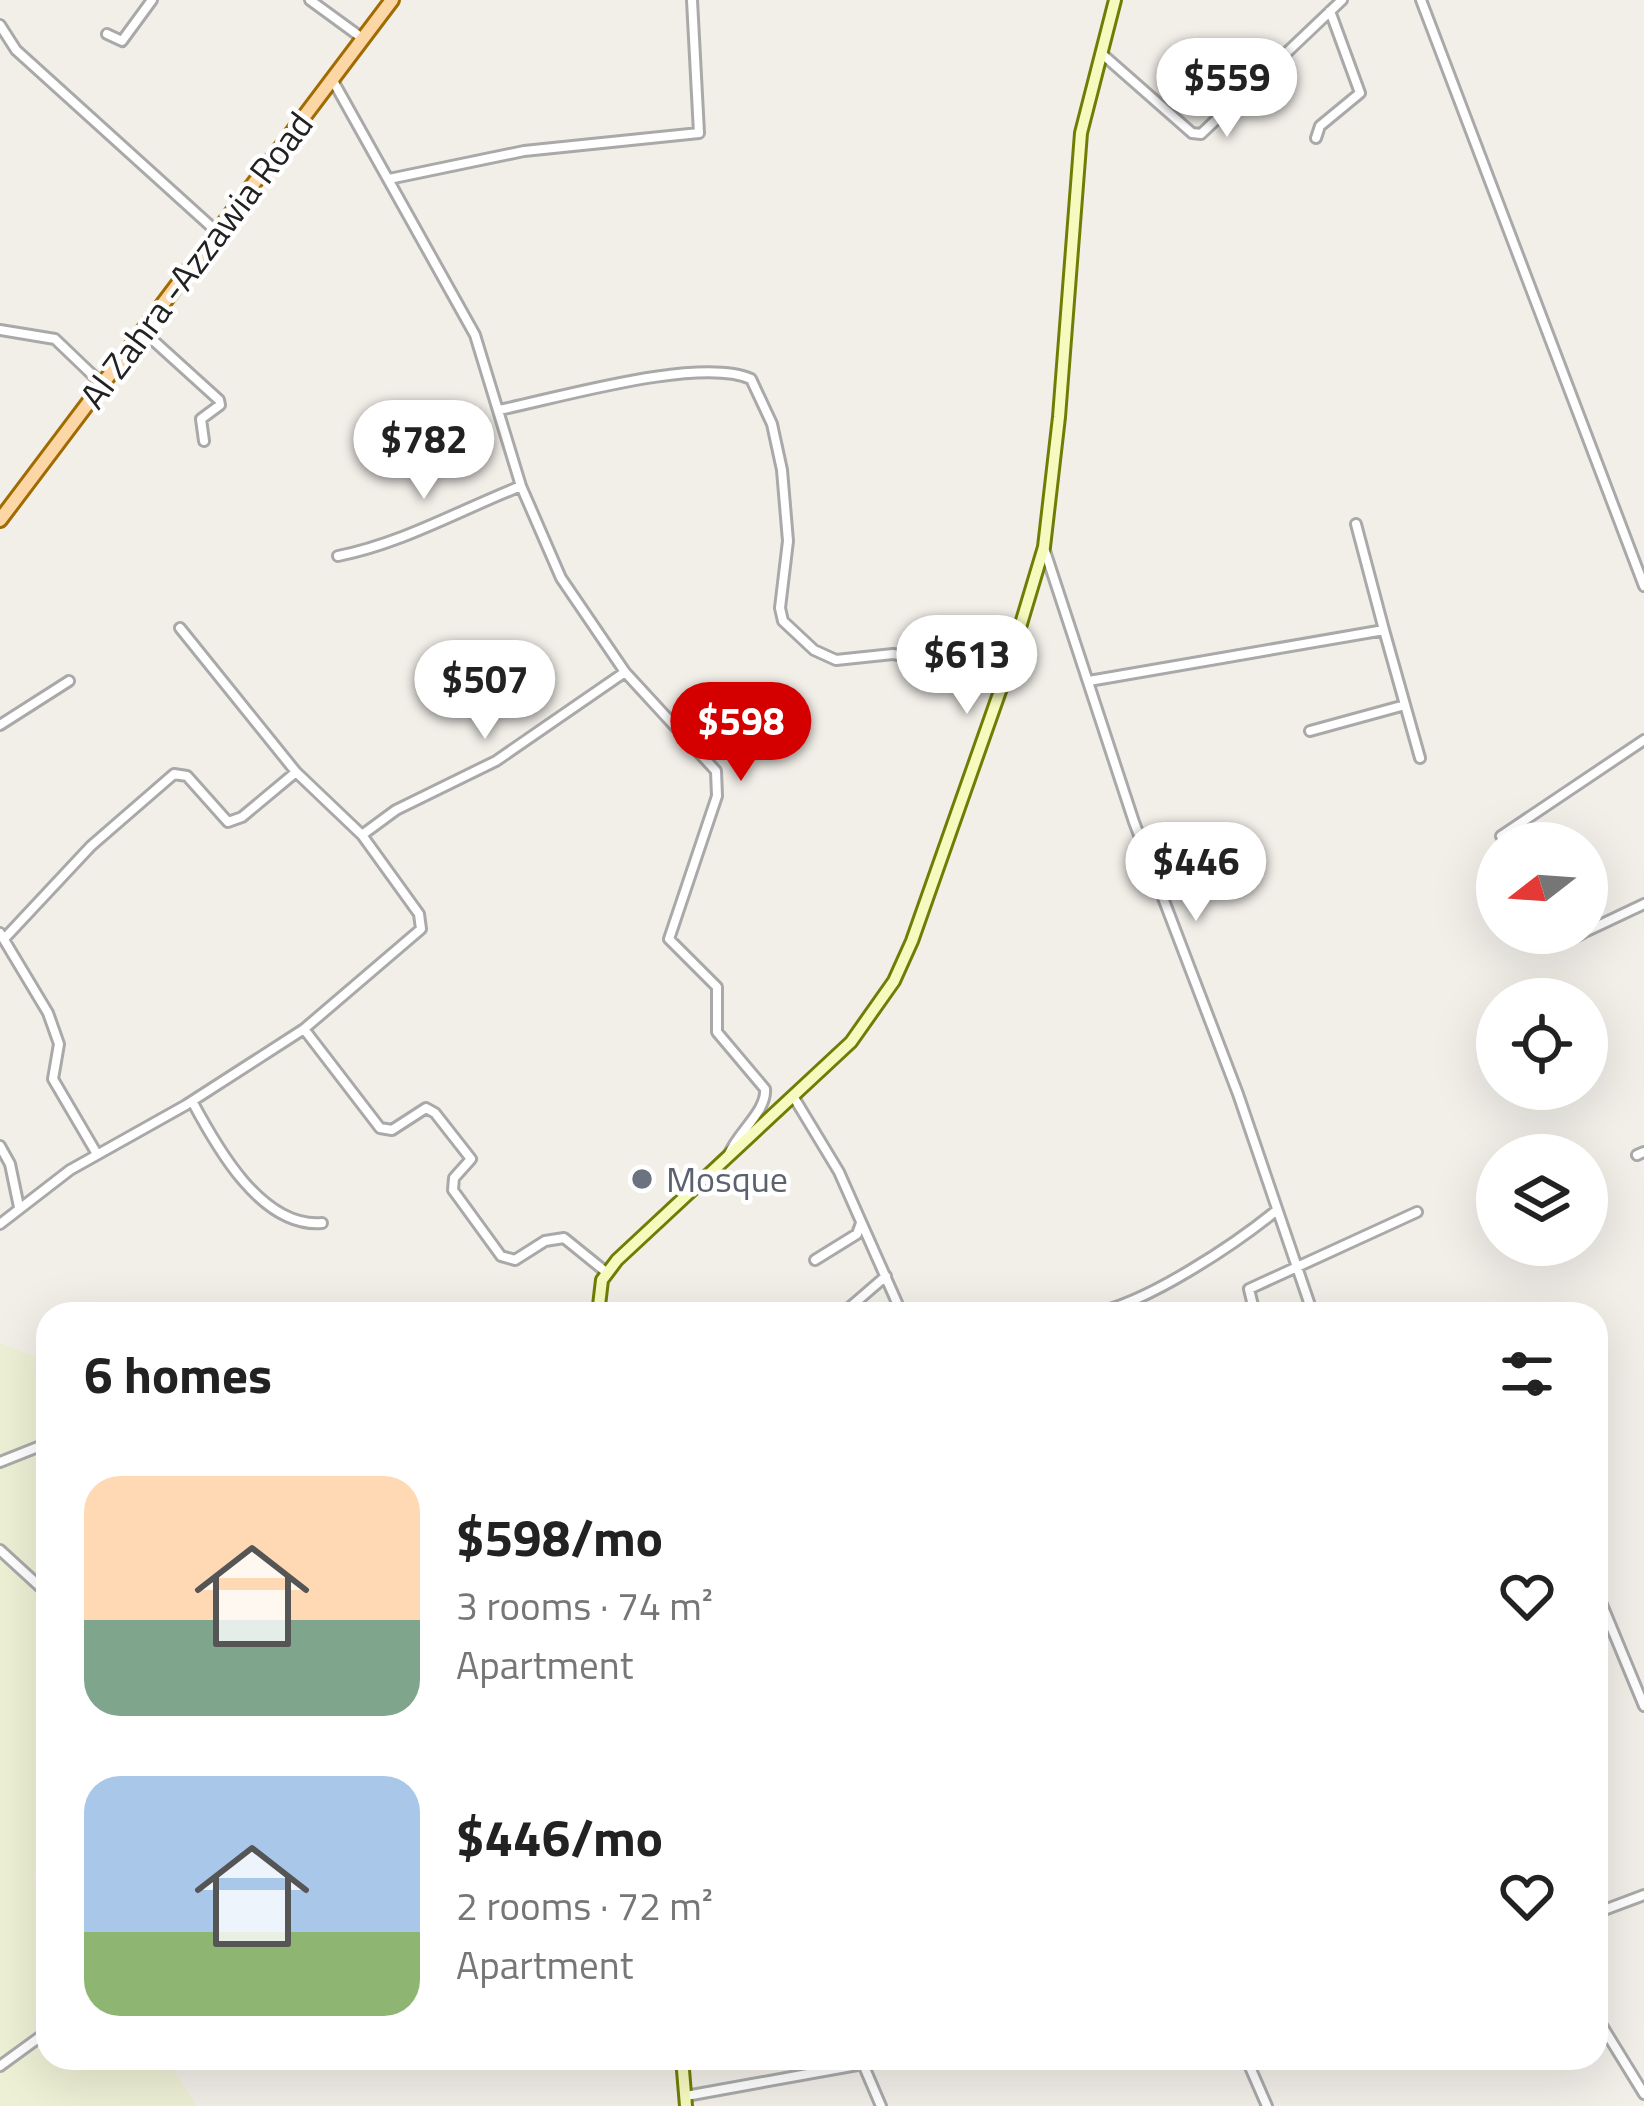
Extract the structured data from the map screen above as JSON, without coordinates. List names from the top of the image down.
{
  "streets": {
    "main road": ["Al Zahra -Azzawia Road"]
  },
  "places": ["Mosque"],
  "north": "left",
  "page": {
    "price": [
      "$559",
      "$782",
      "$613",
      "$507",
      "$598",
      "$446"
    ],
    "heading": "6 homes",
    "list": [
      {
        "name": "$598/mo",
        "note": "3 rooms · 74 m² · Apartment"
      },
      {
        "name": "$446/mo",
        "note": "2 rooms · 72 m² · Apartment"
      }
    ]
  }
}
